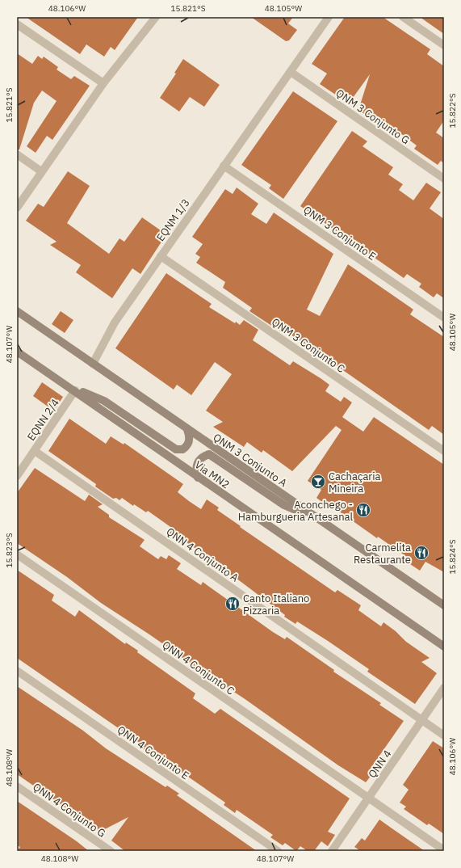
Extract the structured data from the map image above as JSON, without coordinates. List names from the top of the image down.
{
  "streets": {
    "main road": ["QNM 3 Conjunto A", "Via MN2"],
    "street": [
      "QNM 3 Conjunto G",
      "EQNM 1/3",
      "QNM 3 Conjunto E",
      "QNM 3 Conjunto C",
      "EQNN 2/4",
      "QNN 4 Conjunto A",
      "QNN 4 Conjunto C",
      "QNN 4 Conjunto E",
      "QNN 4",
      "QNN 4 Conjunto G"
    ]
  },
  "crossings": [
    ["QNM 3 Conjunto G", "EQNM 1/3"],
    ["EQNM 1/3", "QNM 3 Conjunto E"],
    ["EQNM 1/3", "QNM 3 Conjunto C"],
    ["EQNM 1/3", "QNM 3 Conjunto A"],
    ["EQNN 2/4", "Via MN2"],
    ["EQNN 2/4", "QNN 4 Conjunto A"],
    ["QNN 4 Conjunto A", "QNN 4"],
    ["QNN 4 Conjunto C", "QNN 4"]
  ],
  "places": {
    "bar": ["Cachaçaria Mineira"],
    "restaurant": ["Aconchego - Hamburgueria Artesanal", "Carmelita Restaurante", "Canto Italiano Pizzaria"]
  },
  "coordinates": [
    "48.106°W",
    "15.821°S",
    "48.105°W",
    "15.822°S",
    "48.107°W",
    "15.823°S",
    "15.824°S",
    "48.108°W"
  ]
}
